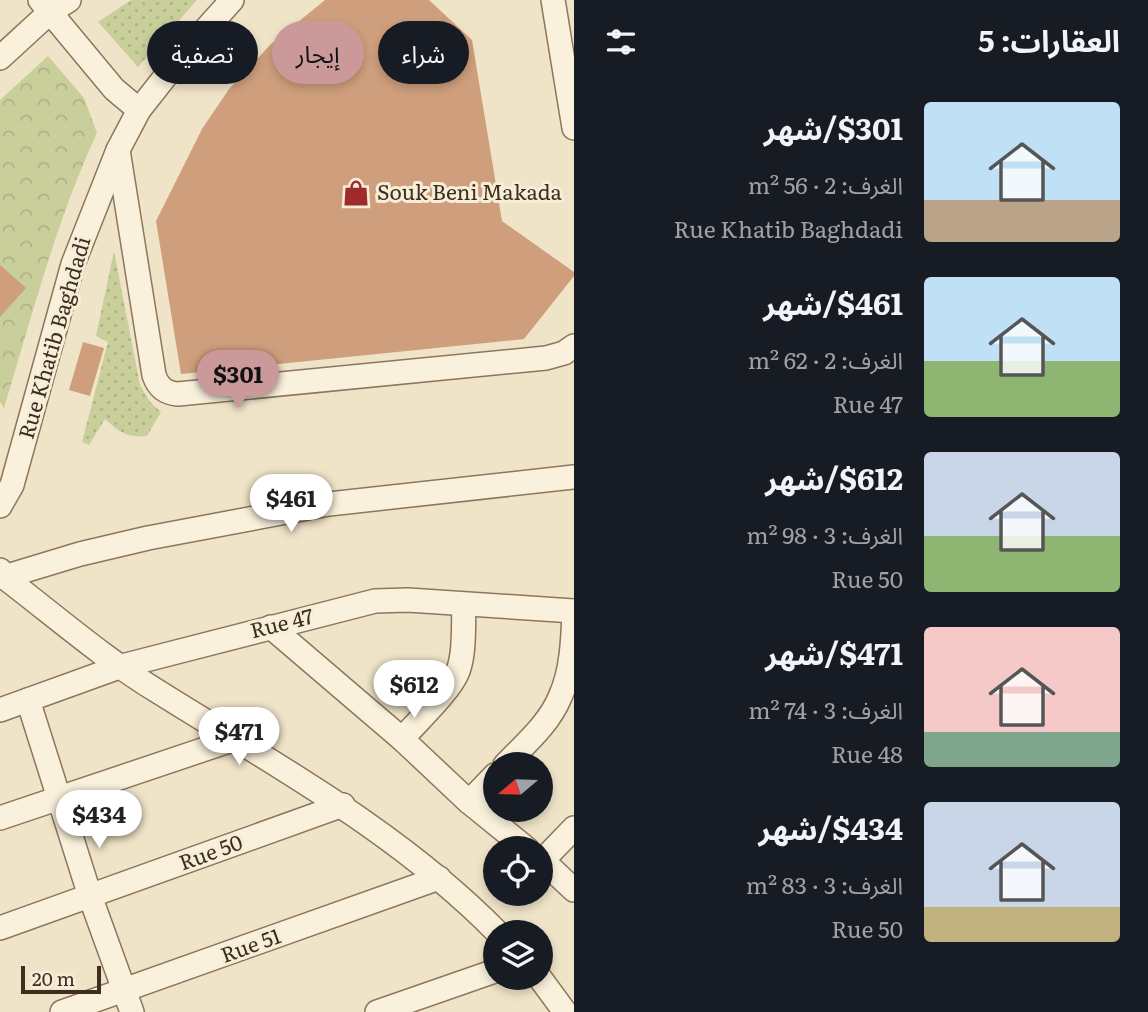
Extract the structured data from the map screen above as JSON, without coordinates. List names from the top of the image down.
{
  "streets": {
    "street": [
      "Rue Khatib Baghdadi",
      "Rue 47",
      "Rue 50",
      "Rue 51"
    ]
  },
  "places": {
    "shop": ["Souk Beni Makada"]
  },
  "scale_bar": "20 m",
  "north": "left",
  "page": {
    "heading": "العقارات: 5",
    "chip": ["شراء", "إيجار", "تصفية"],
    "list": [
      {
        "name": "$301/شهر",
        "note": "الغرف: 2 · 56 m² · Rue Khatib Baghdadi"
      },
      {
        "name": "$461/شهر",
        "note": "الغرف: 2 · 62 m² · Rue 47"
      },
      {
        "name": "$612/شهر",
        "note": "الغرف: 3 · 98 m² · Rue 50"
      },
      {
        "name": "$471/شهر",
        "note": "الغرف: 3 · 74 m² · Rue 48"
      },
      {
        "name": "$434/شهر",
        "note": "الغرف: 3 · 83 m² · Rue 50"
      }
    ],
    "price": [
      "$301",
      "$461",
      "$612",
      "$471",
      "$434"
    ],
    "scale": "20 m"
  }
}
